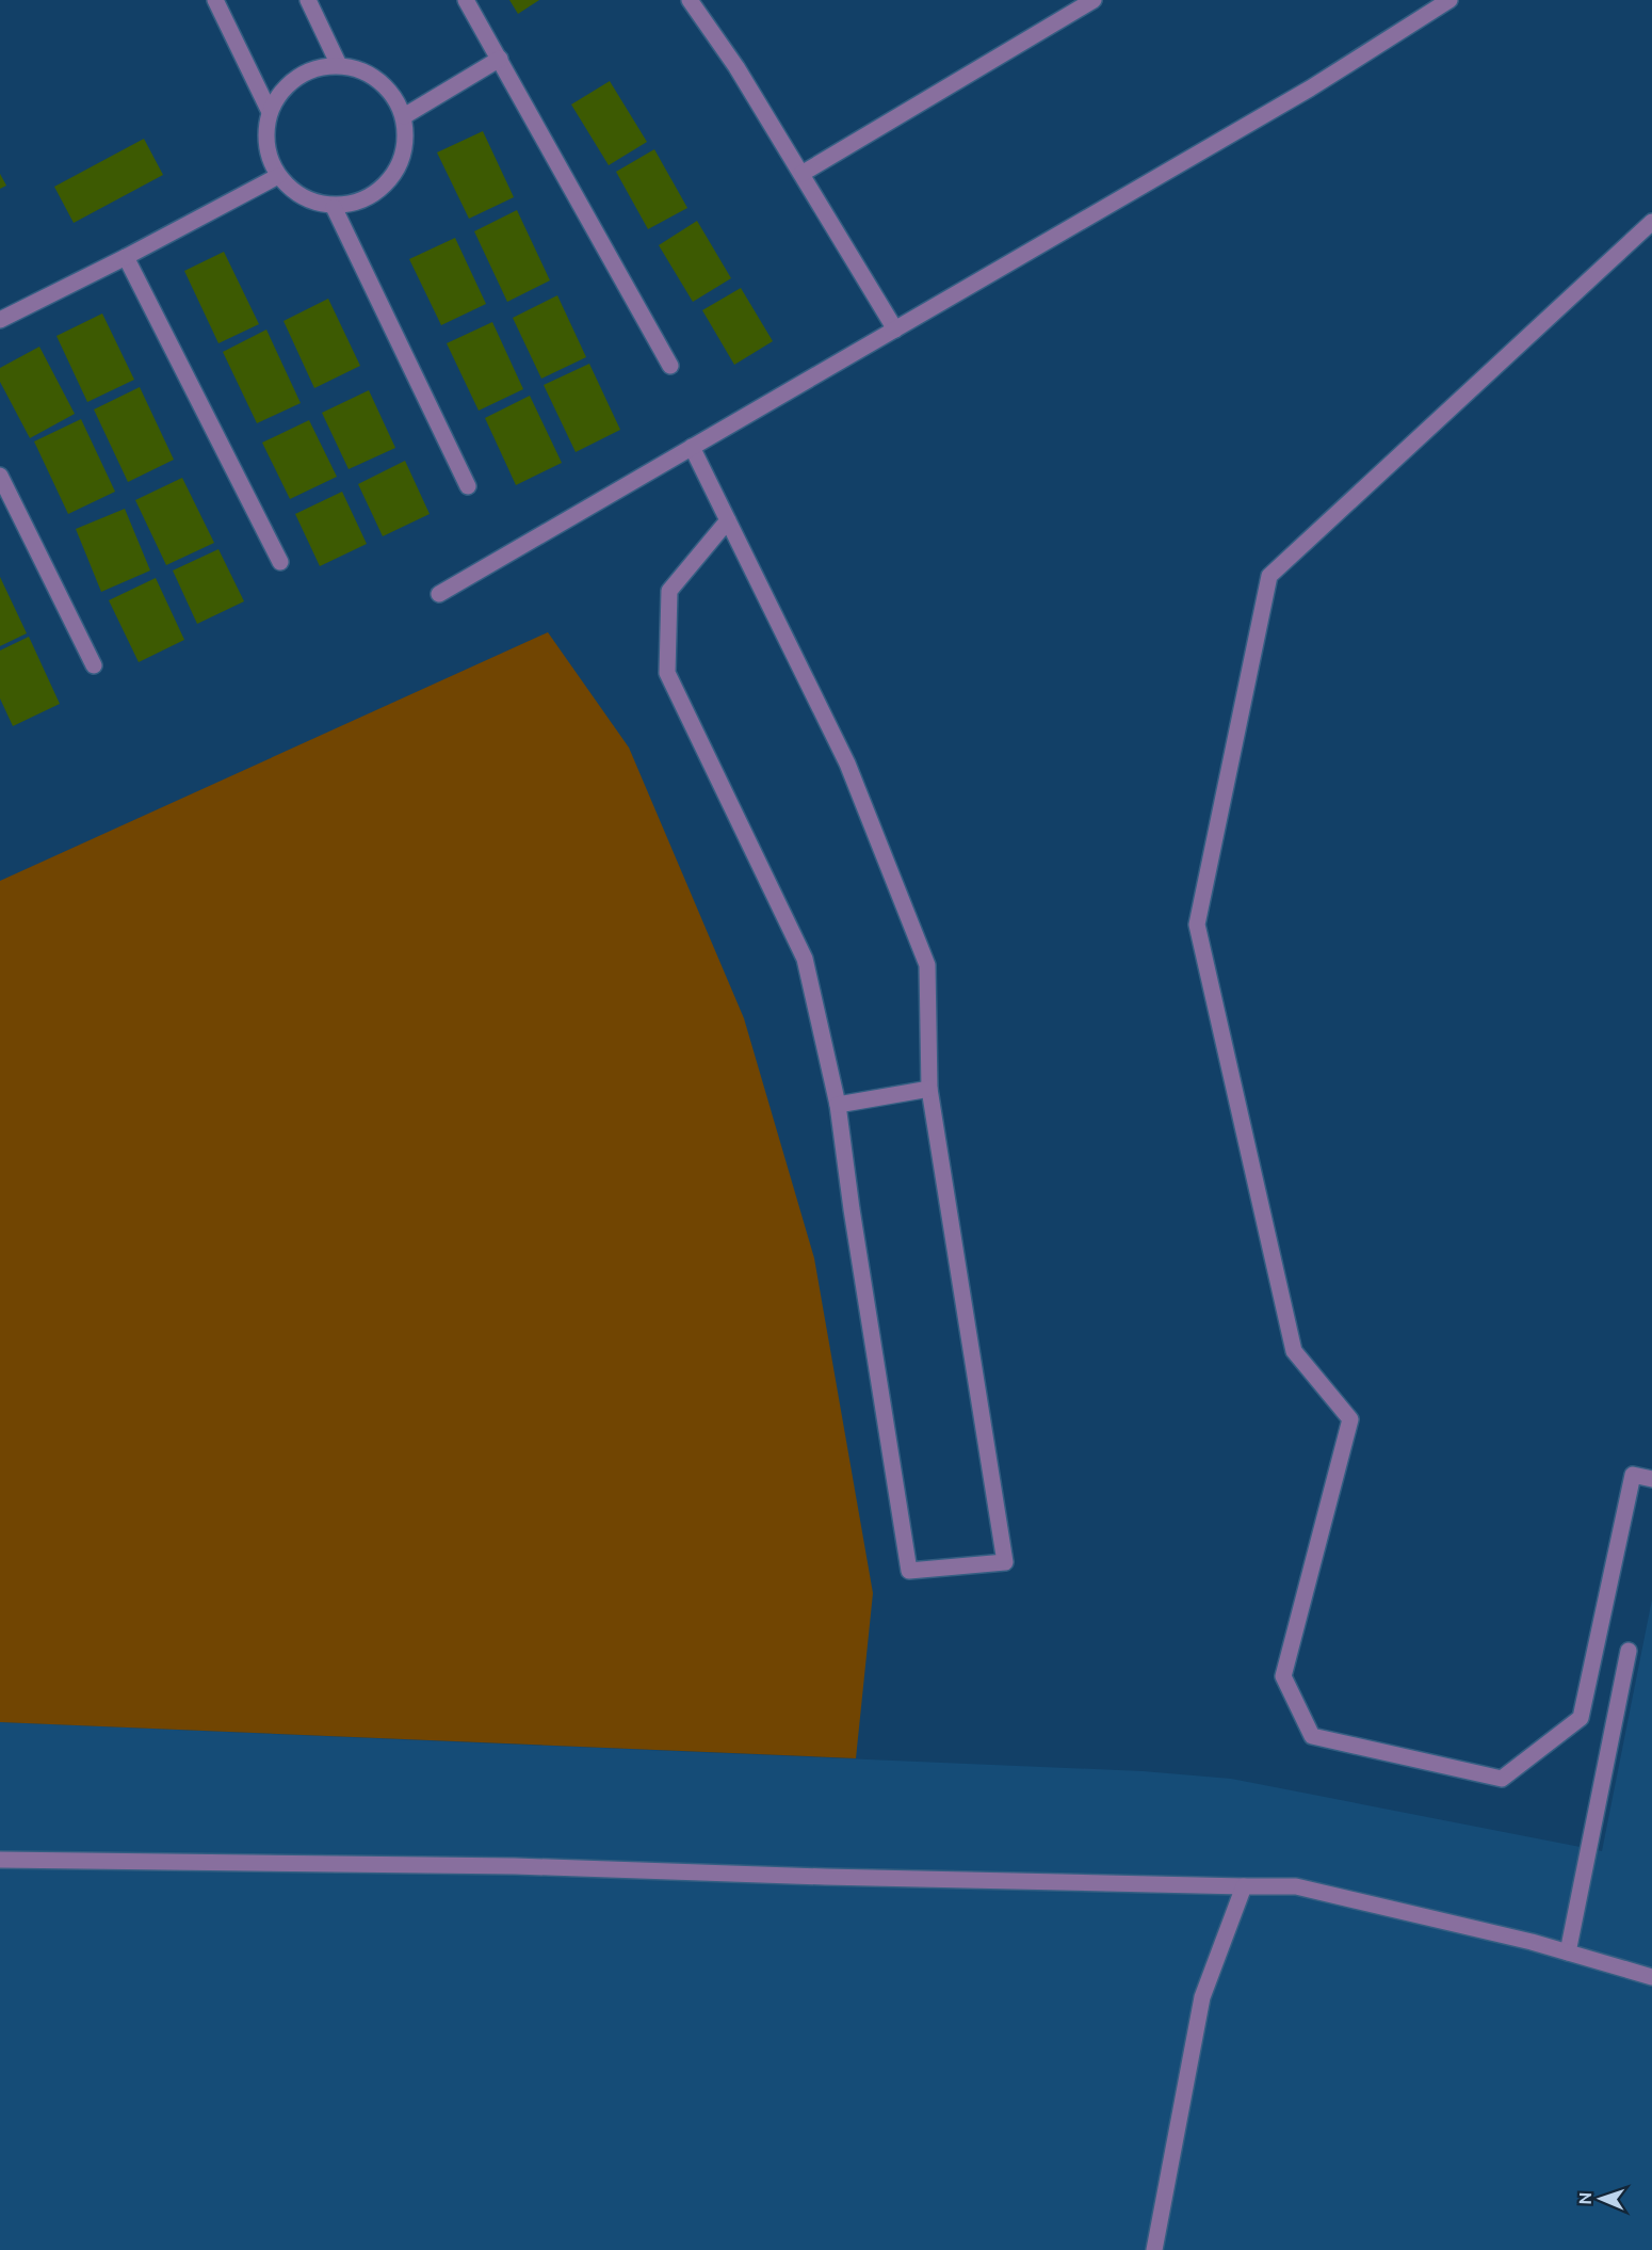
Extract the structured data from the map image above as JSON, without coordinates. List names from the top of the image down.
{
  "north": "left"
}
